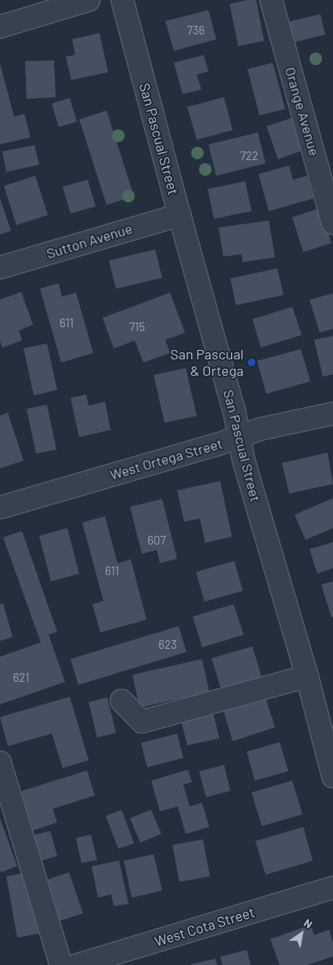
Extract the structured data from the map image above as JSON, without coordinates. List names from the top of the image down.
{
  "streets": {
    "street": [
      "Orange Avenue",
      "San Pascual Street",
      "Sutton Avenue",
      "West Ortega Street",
      "West Cota Street"
    ]
  },
  "crossings": [
    ["San Pascual Street", "Sutton Avenue"],
    ["San Pascual Street", "West Ortega Street"]
  ],
  "places": ["San Pascual & Ortega"],
  "house_numbers": [
    "736",
    "722",
    "611",
    "715",
    "607",
    "611",
    "623",
    "621"
  ],
  "north": "top right"
}
